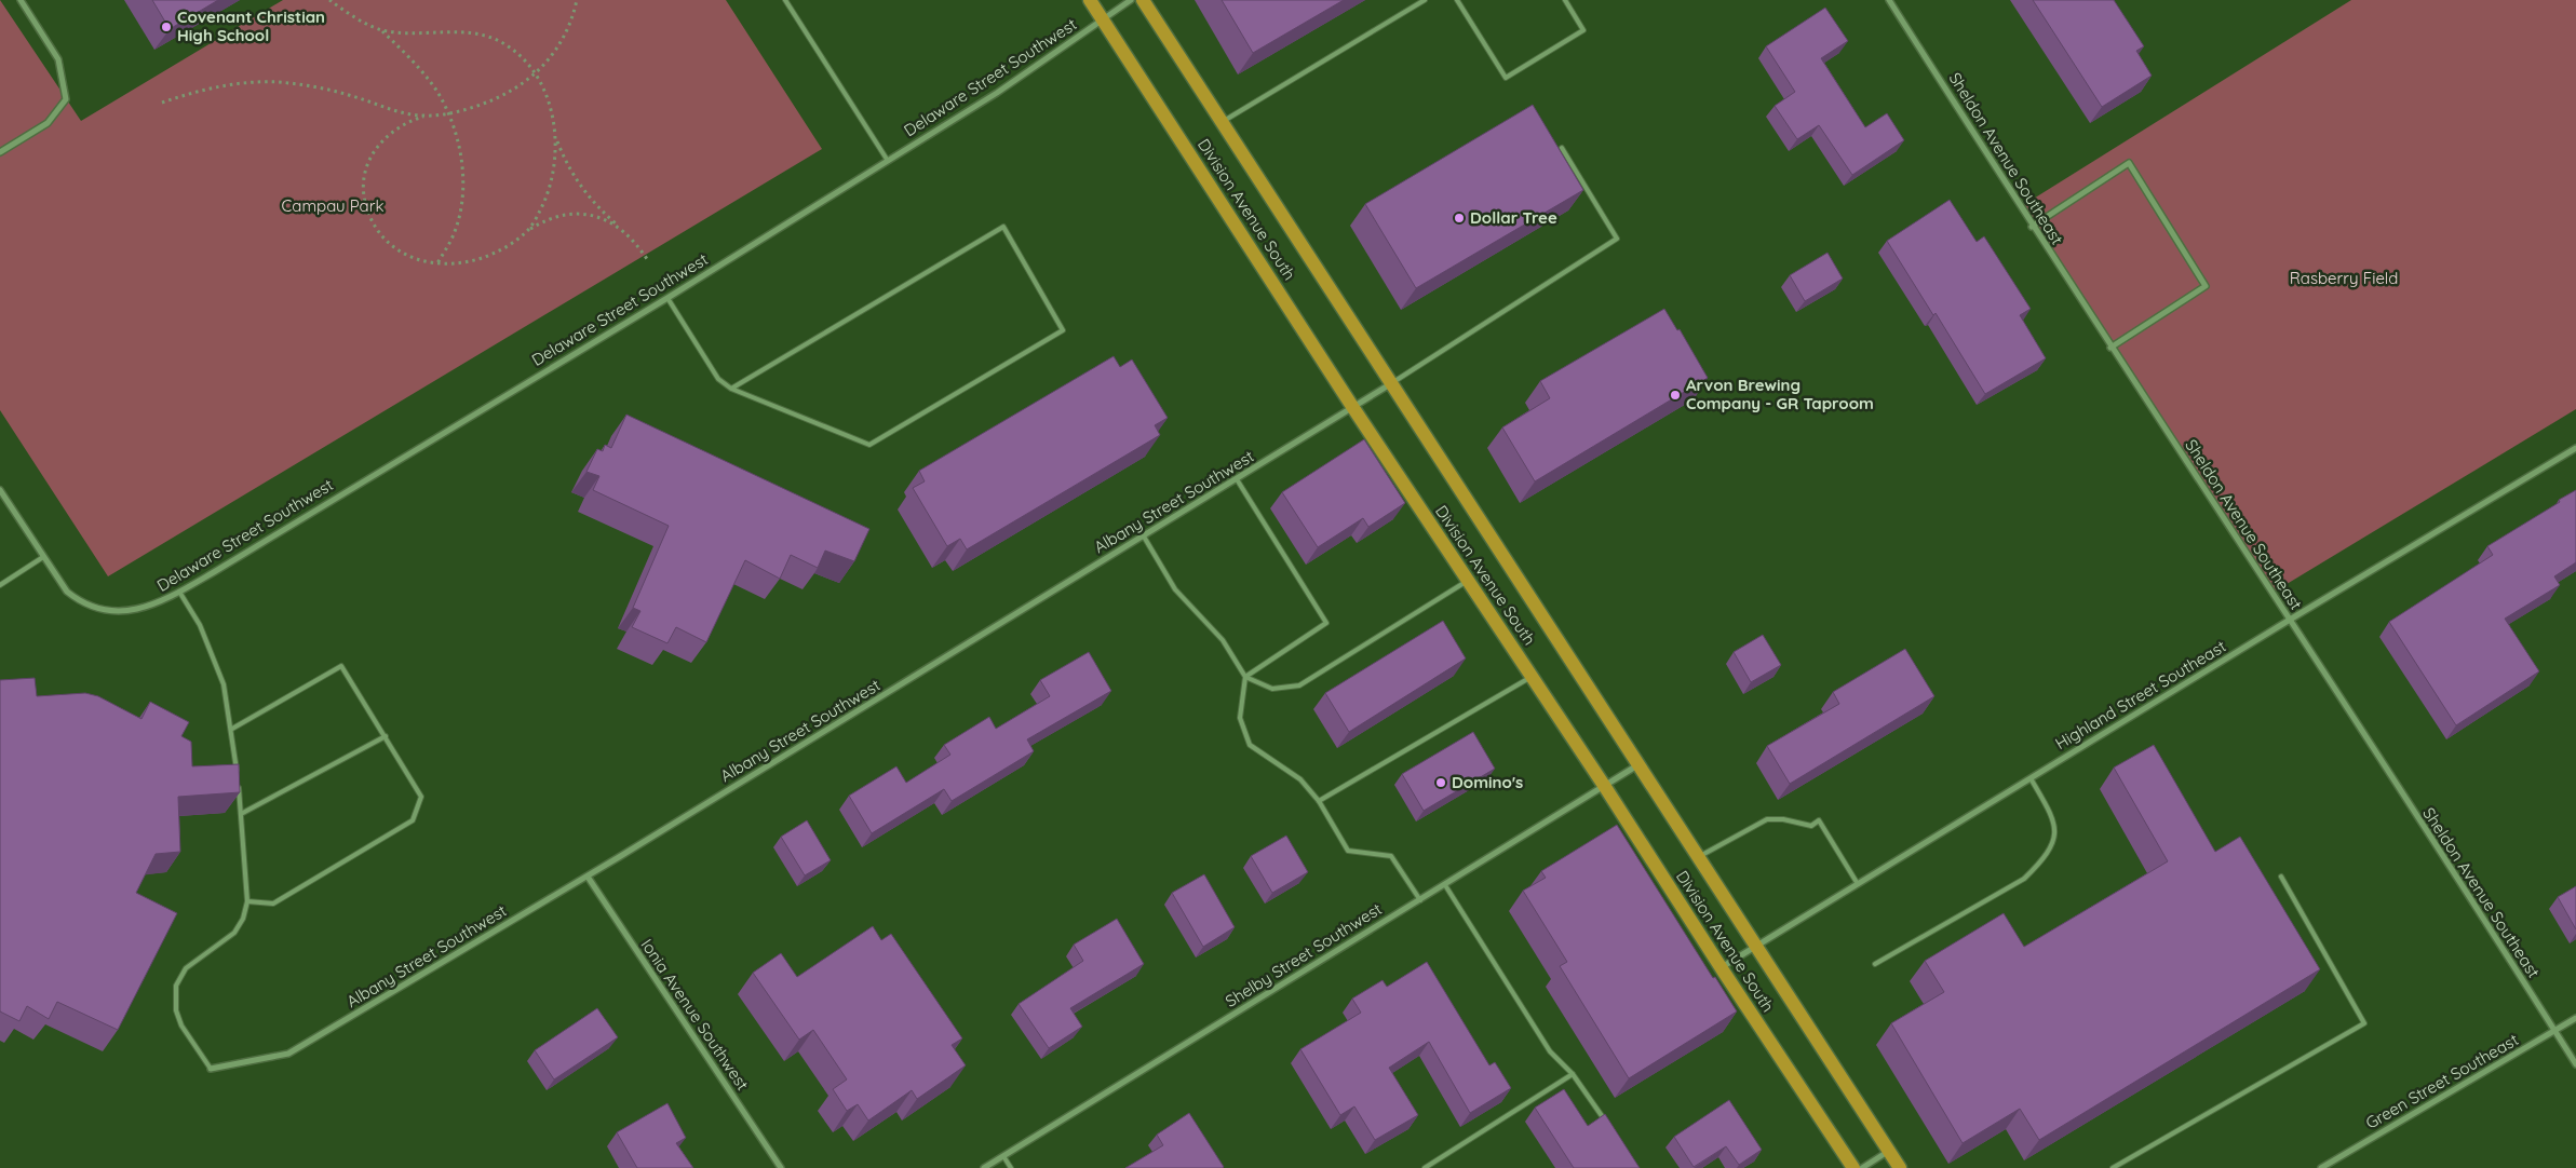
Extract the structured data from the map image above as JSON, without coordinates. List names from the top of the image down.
{
  "streets": {
    "main road": ["Division Avenue South"],
    "street": [
      "Delaware Street Southwest",
      "Sheldon Avenue Southeast",
      "Albany Street Southwest",
      "Highland Street Southeast",
      "Shelby Street Southwest",
      "Ionia Avenue Southwest",
      "Green Street Southeast"
    ]
  },
  "crossings": [
    ["Delaware Street Southwest", "Division Avenue South"],
    ["Sheldon Avenue Southeast", "Highland Street Southeast"],
    ["Sheldon Avenue Southeast", "Green Street Southeast"],
    ["Division Avenue South", "Albany Street Southwest"],
    ["Division Avenue South", "Highland Street Southeast"],
    ["Division Avenue South", "Shelby Street Southwest"],
    ["Albany Street Southwest", "Ionia Avenue Southwest"]
  ],
  "parks": ["Campau Park", "Rasberry Field"],
  "places": [
    "Covenant Christian High School",
    "Dollar Tree",
    "Arvon Brewing Company - GR Taproom",
    "Domino's"
  ]
}
